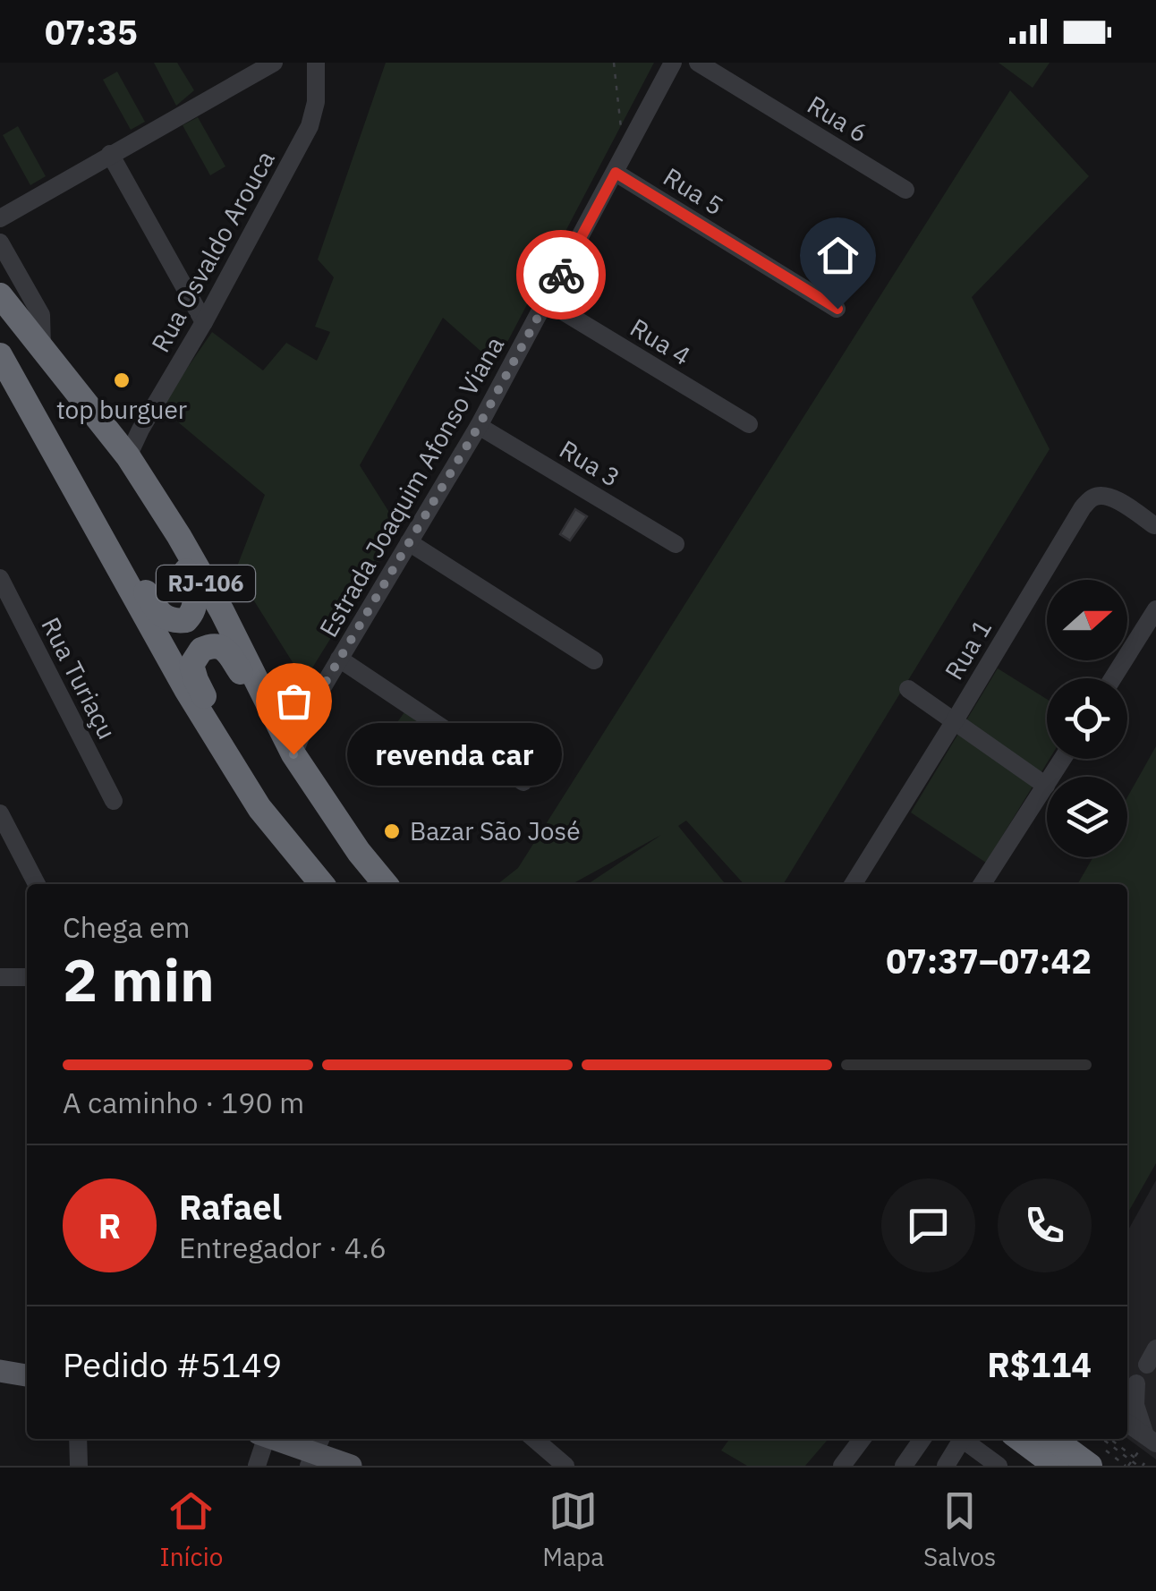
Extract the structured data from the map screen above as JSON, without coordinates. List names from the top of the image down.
{
  "streets": {
    "highway": ["RJ-106"],
    "street": [
      "Rua 6",
      "Rua 5",
      "Rua Osvaldo Arouca",
      "Rua 4",
      "Rua 3",
      "Estrada Joaquim Afonso Viana",
      "Rua 1",
      "Rua Turiaçu"
    ]
  },
  "crossings": [
    ["Rua 5", "Estrada Joaquim Afonso Viana"],
    ["Rua Osvaldo Arouca", "RJ-106"],
    ["Rua 4", "Estrada Joaquim Afonso Viana"],
    ["Rua 3", "Estrada Joaquim Afonso Viana"],
    ["Estrada Joaquim Afonso Viana", "RJ-106"]
  ],
  "places": ["top burguer", "revenda car", "Bazar São José"],
  "north": "right",
  "page": {
    "status": "07:35",
    "bubble": "revenda car",
    "heading": ["2 min", "Chega em", "07:37–07:42"],
    "panel": [
      "Rafael",
      "Entregador · 4.6",
      "Pedido #5149",
      "R$114"
    ],
    "bar": "A caminho · 190 m",
    "round": "R",
    "tabs": ["Início", "Mapa", "Salvos"]
  }
}
